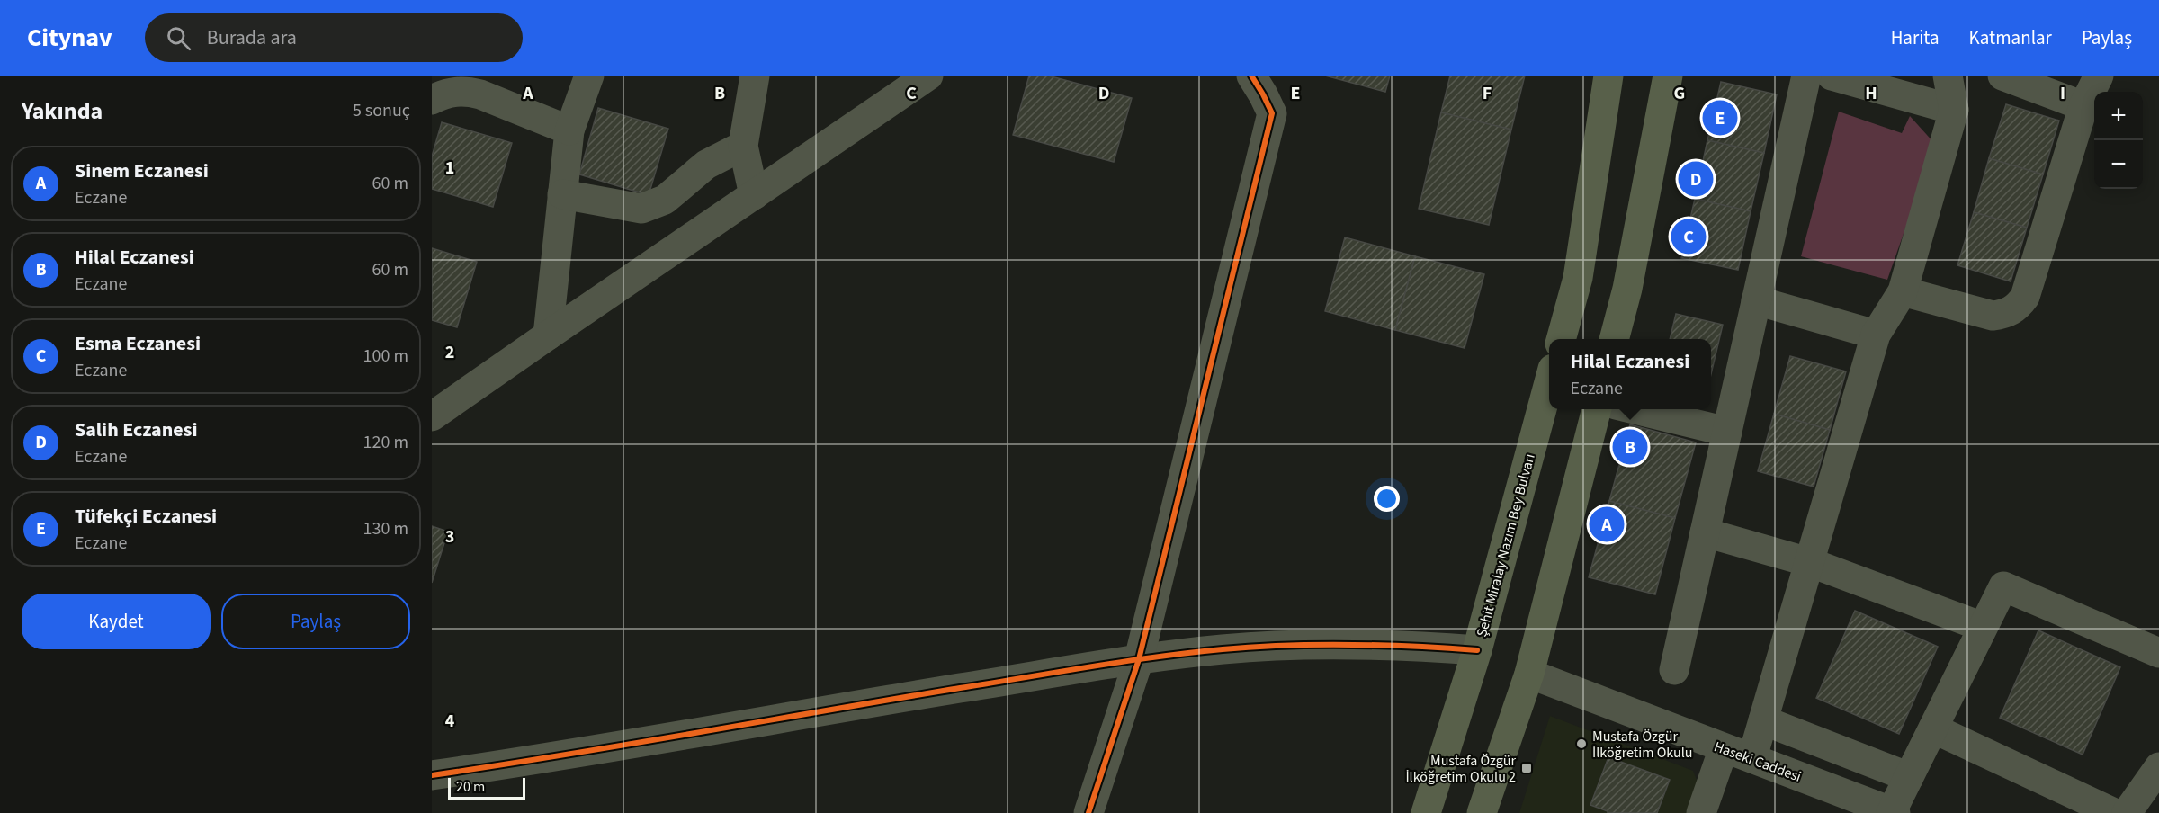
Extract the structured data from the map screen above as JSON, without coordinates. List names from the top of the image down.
{
  "streets": {
    "main road": ["Şehit Miralay Nazım Bey Bulvarı"],
    "street": ["Haseki Caddesi"]
  },
  "places": {
    "other": ["Mustafa Özgür İlköğretim Okulu"],
    "transit": ["Mustafa Özgür İlköğretim Okulu 2"]
  },
  "scale_bar": "20 m",
  "page": {
    "header": "Citynav",
    "search": "Burada ara",
    "nav": ["Harita", "Katmanlar", "Paylaş"],
    "heading": ["Yakında", "5 sonuç"],
    "map_buttons": ["+", "−"],
    "pins": [
      "E",
      "D",
      "C",
      "B",
      "A"
    ],
    "list": [
      {
        "mark": "A",
        "name": "Sinem Eczanesi",
        "note": "Eczane",
        "value": "60 m"
      },
      {
        "mark": "B",
        "name": "Hilal Eczanesi",
        "note": "Eczane",
        "value": "60 m"
      },
      {
        "mark": "C",
        "name": "Esma Eczanesi",
        "note": "Eczane",
        "value": "100 m"
      },
      {
        "mark": "D",
        "name": "Salih Eczanesi",
        "note": "Eczane",
        "value": "120 m"
      },
      {
        "mark": "E",
        "name": "Tüfekçi Eczanesi",
        "note": "Eczane",
        "value": "130 m"
      }
    ],
    "popup": ["Hilal Eczanesi", "Eczane"],
    "buttons": ["Kaydet", "Paylaş"],
    "scale": "20 m"
  },
  "grid": {
    "columns": [
      "A",
      "B",
      "C",
      "D",
      "E",
      "F",
      "G",
      "H",
      "I"
    ],
    "rows": [
      "1",
      "2",
      "3",
      "4"
    ]
  }
}
